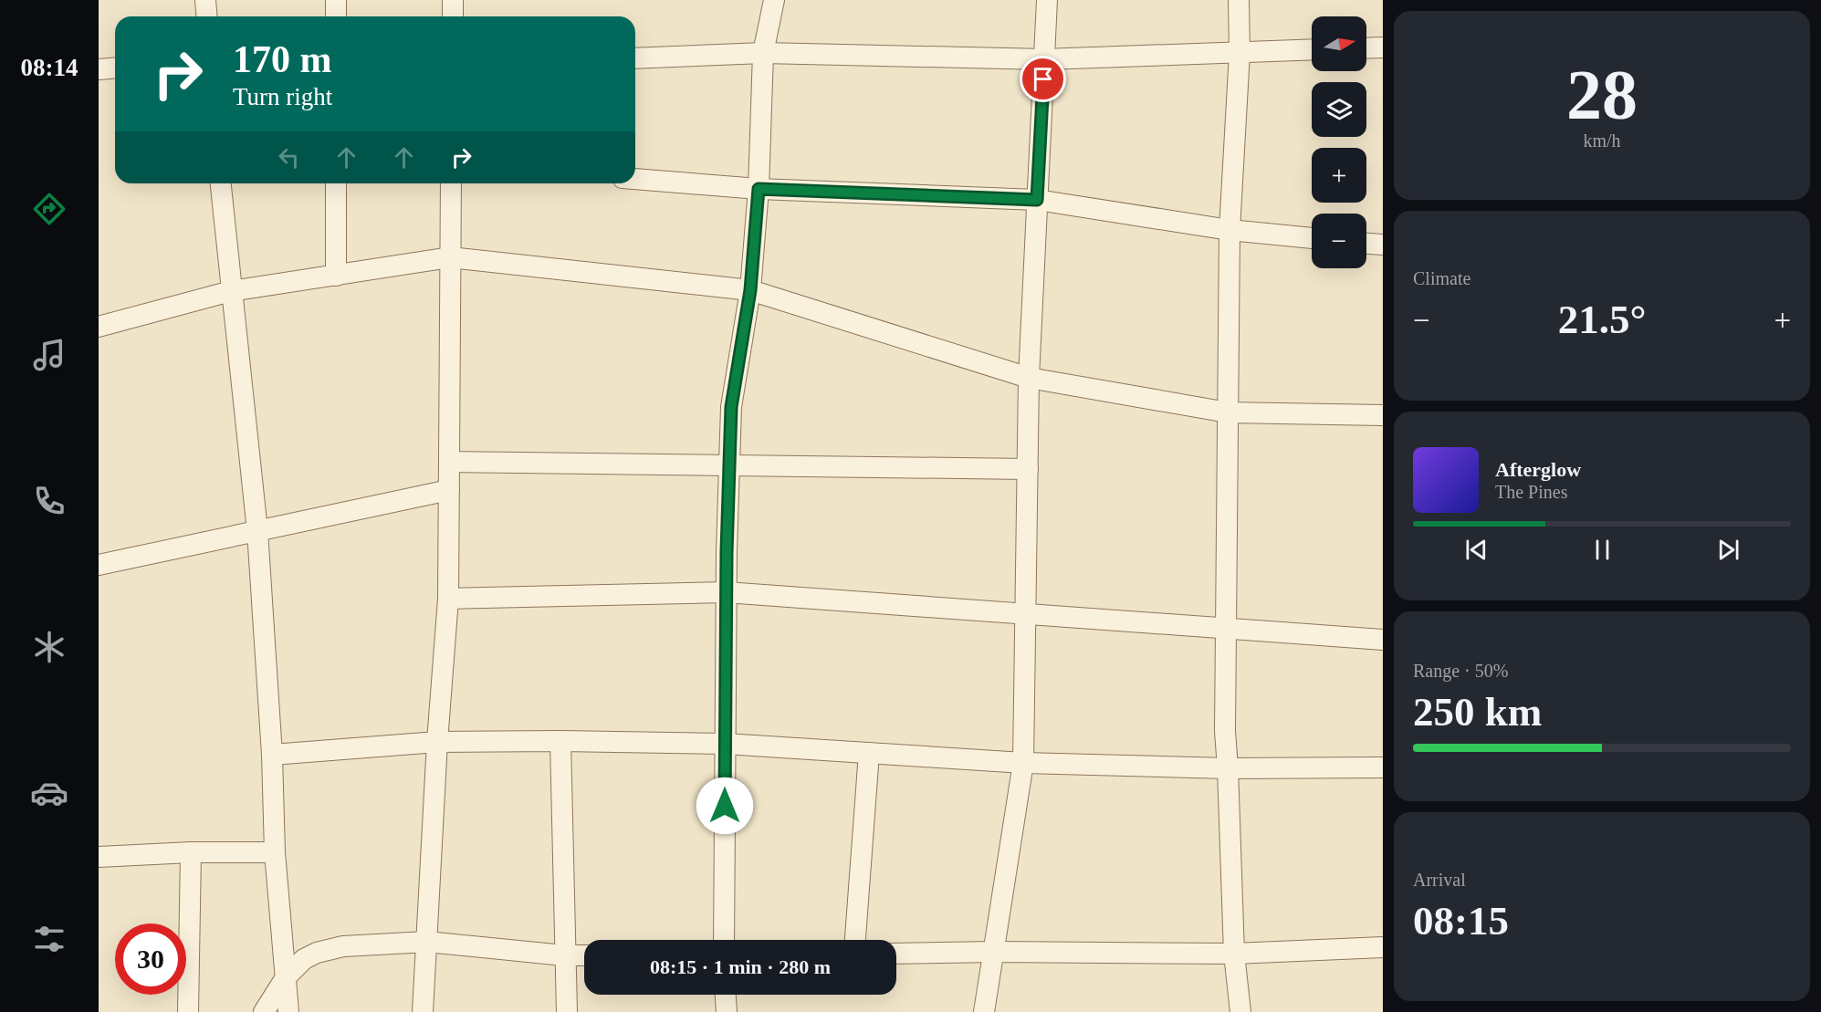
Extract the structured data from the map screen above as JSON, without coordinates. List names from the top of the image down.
{
  "north": "right",
  "page": {
    "tabs": "08:14",
    "tile": [
      ["28", "km/h"],
      "Climate",
      ["Range · 50%", "250 km"],
      ["Arrival", "08:15"]
    ],
    "map_buttons": ["+", "−"],
    "turn": ["170 m", "Turn right"],
    "heat": ["−", "21.5°", "+"],
    "song": ["Afterglow", "The Pines"],
    "limit": "30",
    "trip": "08:15 · 1 min · 280 m"
  }
}
